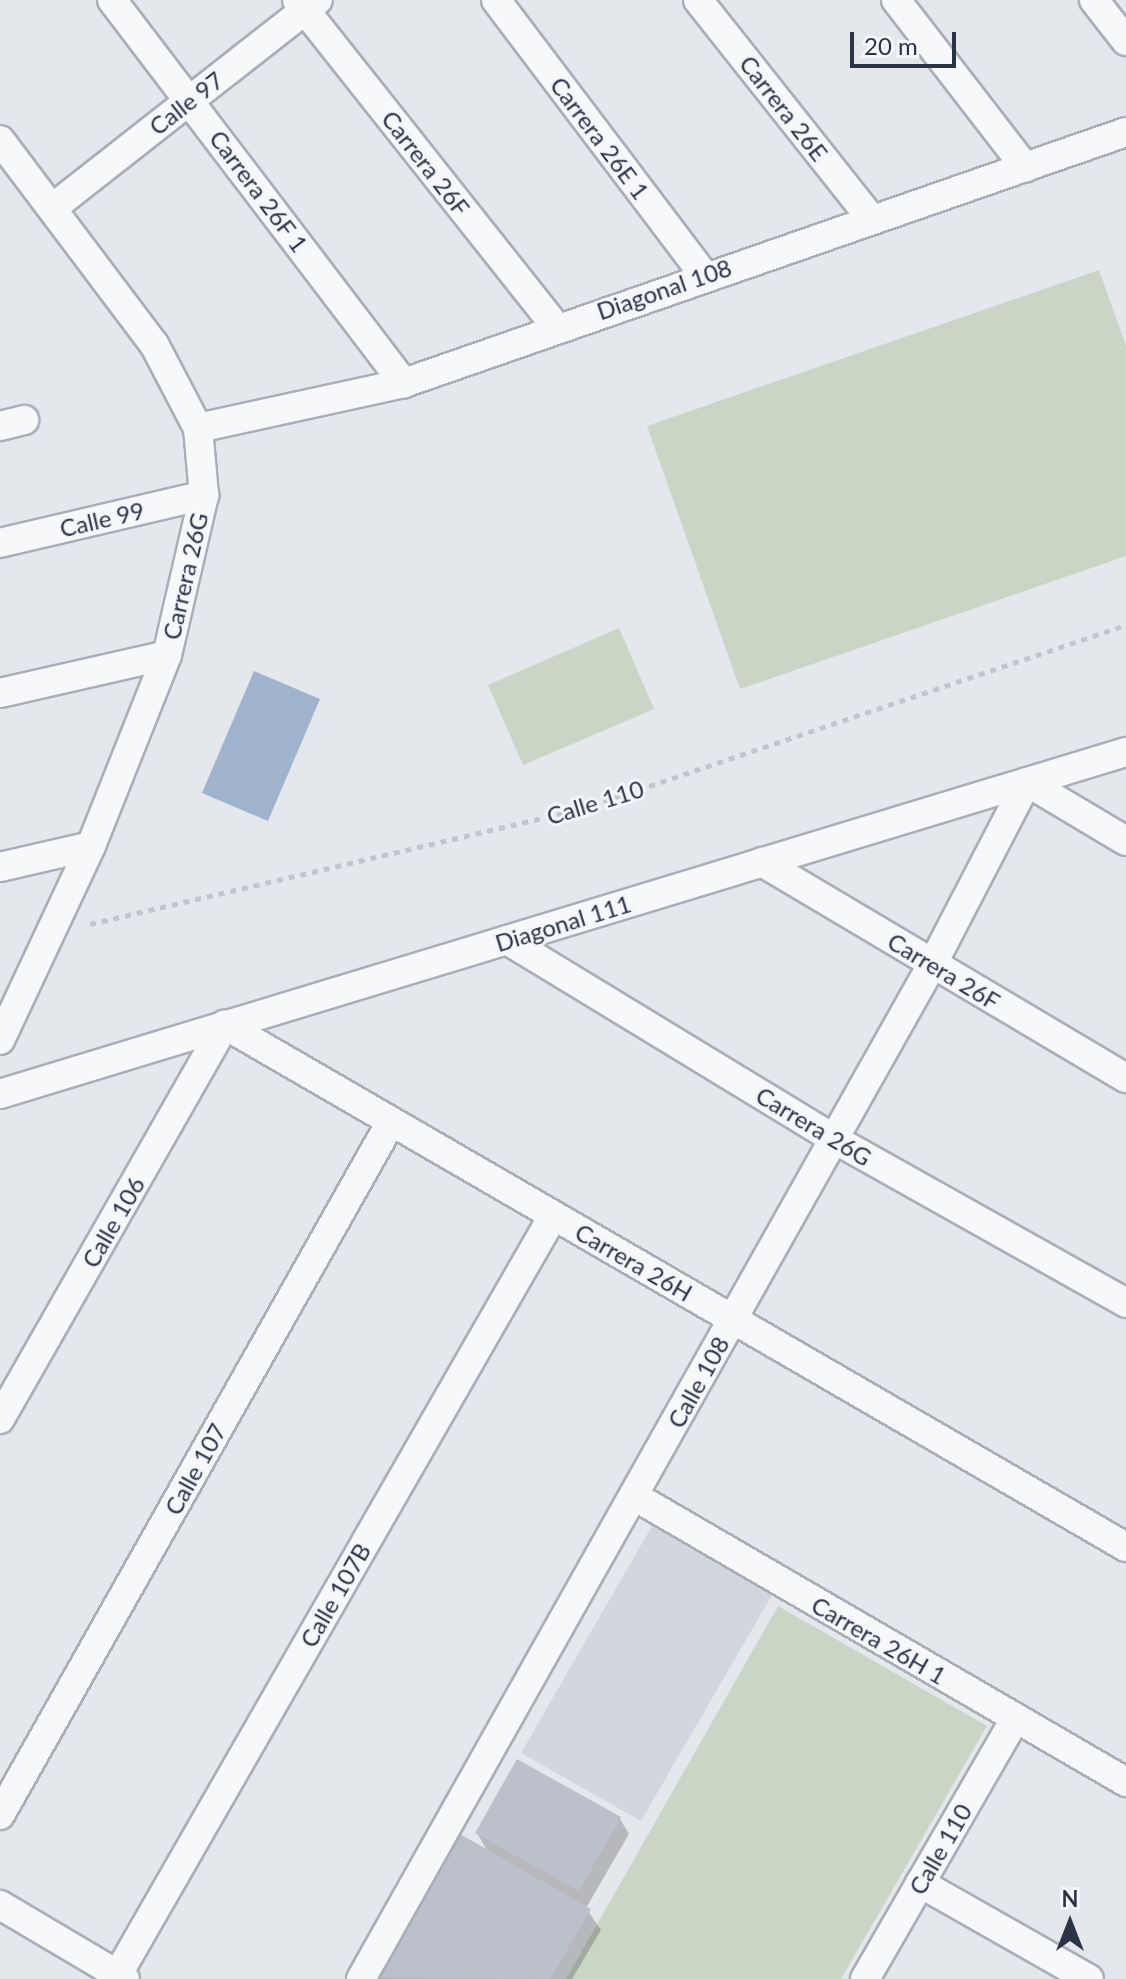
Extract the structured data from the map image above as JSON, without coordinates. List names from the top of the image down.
{
  "streets": {
    "street": [
      "Calle 97",
      "Carrera 26E",
      "Carrera 26E 1",
      "Carrera 26F",
      "Carrera 26F 1",
      "Diagonal 108",
      "Calle 99",
      "Carrera 26G",
      "Calle 110",
      "Diagonal 111",
      "Calle 106",
      "Carrera 26H",
      "Calle 108",
      "Calle 107",
      "Calle 107B",
      "Carrera 26H 1"
    ]
  },
  "crossings": [
    ["Calle 97", "Carrera 26F"],
    ["Calle 97", "Carrera 26F 1"],
    ["Calle 97", "Carrera 26G"],
    ["Carrera 26E", "Diagonal 108"],
    ["Carrera 26E 1", "Diagonal 108"],
    ["Carrera 26F", "Diagonal 108"],
    ["Carrera 26F", "Diagonal 111"],
    ["Carrera 26F", "Calle 108"],
    ["Carrera 26F 1", "Diagonal 108"],
    ["Diagonal 108", "Carrera 26G"],
    ["Calle 99", "Carrera 26G"],
    ["Carrera 26G", "Calle 110"],
    ["Carrera 26G", "Diagonal 111"],
    ["Carrera 26G", "Calle 108"],
    ["Calle 110", "Carrera 26H 1"],
    ["Diagonal 111", "Calle 106"],
    ["Diagonal 111", "Carrera 26H"],
    ["Diagonal 111", "Calle 108"],
    ["Calle 106", "Carrera 26H"],
    ["Carrera 26H", "Calle 108"],
    ["Carrera 26H", "Calle 107"],
    ["Carrera 26H", "Calle 107B"],
    ["Calle 108", "Carrera 26H 1"]
  ],
  "scale_bar": "20 m",
  "north": "top"
}
